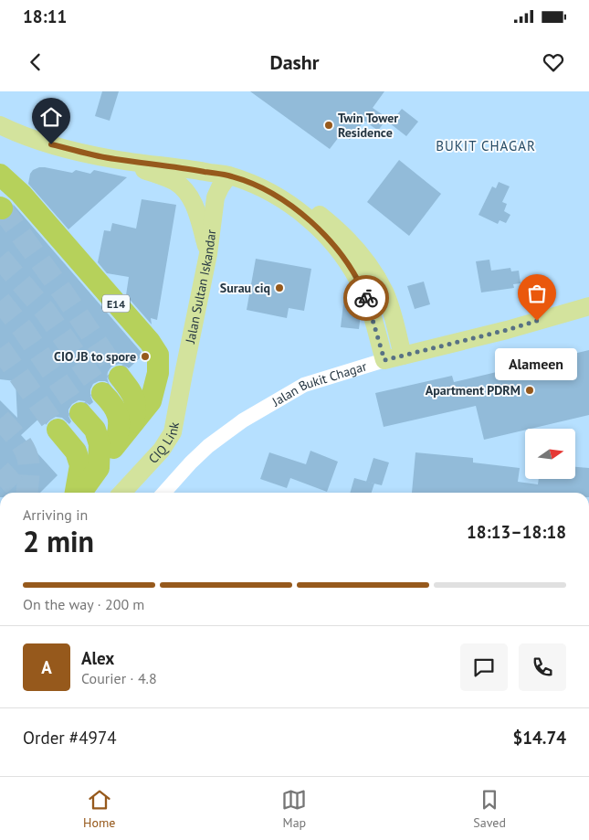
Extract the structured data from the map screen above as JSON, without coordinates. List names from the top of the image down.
{
  "streets": {
    "highway": ["E14"],
    "main road": ["Jalan Sultan Iskandar", "Jalan Bukit Chagar", "CIQ Link"]
  },
  "crossings": [
    ["Jalan Sultan Iskandar", "CIQ Link"]
  ],
  "districts": ["BUKIT CHAGAR"],
  "places": [
    "Twin Tower Residence",
    "Surau ciq",
    "Alameen",
    "CIO JB to spore",
    "Apartment PDRM"
  ],
  "north": "right",
  "page": {
    "status": "18:11",
    "header": "Dashr",
    "bubble": "Alameen",
    "heading": ["2 min", "Arriving in", "18:13–18:18"],
    "panel": [
      "Alex",
      "Courier · 4.8",
      "Order #4974",
      "$14.74"
    ],
    "bar": "On the way · 200 m",
    "round": "A",
    "tabs": ["Home", "Map", "Saved"]
  }
}
